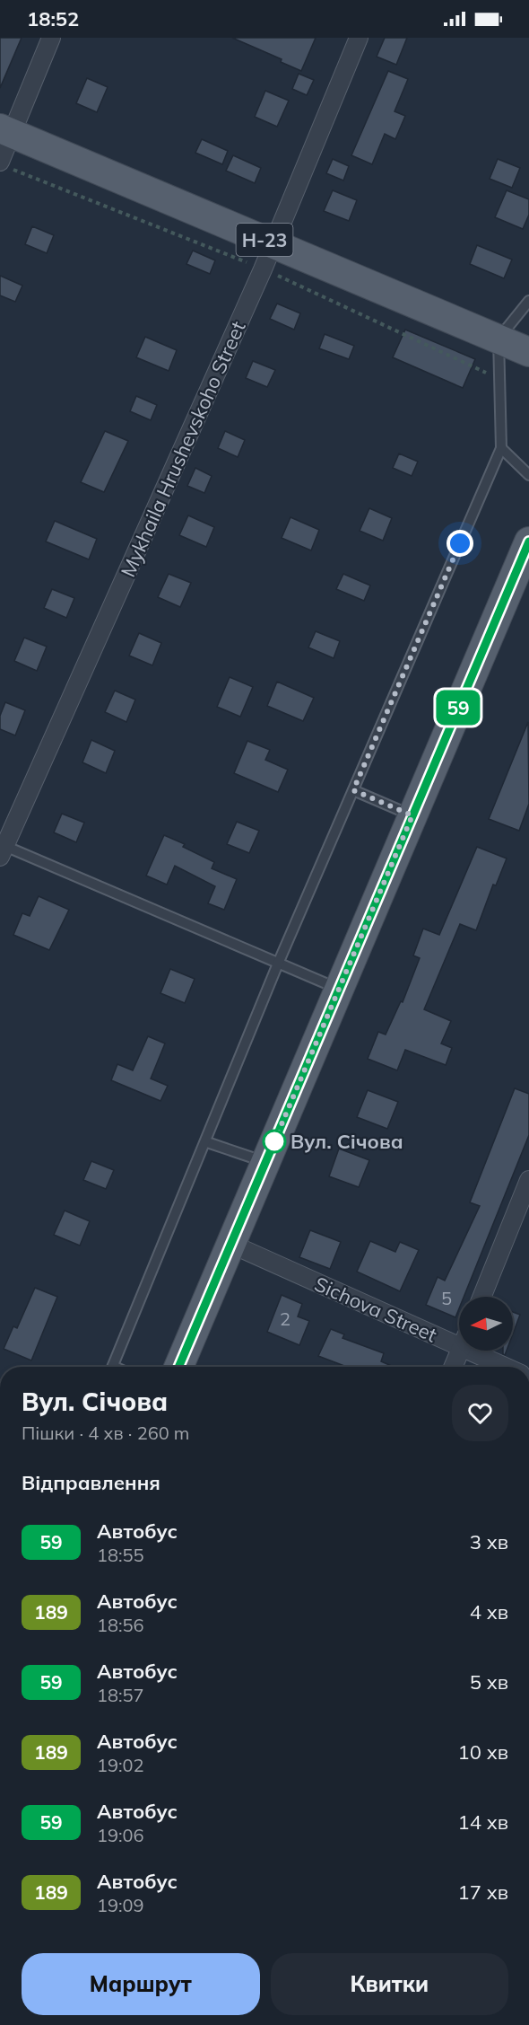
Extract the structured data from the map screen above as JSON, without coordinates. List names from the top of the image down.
{
  "streets": {
    "main road": ["Н-23"],
    "street": ["Mykhaila Hrushevskoho Street", "Sichova Street"]
  },
  "crossings": [
    ["Н-23", "Mykhaila Hrushevskoho Street"]
  ],
  "places": ["Вул. Січова"],
  "lines": ["bus line 59"],
  "house_numbers": ["5", "2"],
  "north": "left",
  "page": {
    "status": "18:52",
    "on_map": "59",
    "heading": [
      ["Вул. Січова", "Пішки · 4 хв · 260 m"],
      "Відправлення"
    ],
    "list": [
      {
        "mark": "59",
        "name": "Автобус",
        "note": "18:55",
        "value": "3 хв"
      },
      {
        "mark": "189",
        "name": "Автобус",
        "note": "18:56",
        "value": "4 хв"
      },
      {
        "mark": "59",
        "name": "Автобус",
        "note": "18:57",
        "value": "5 хв"
      },
      {
        "mark": "189",
        "name": "Автобус",
        "note": "19:02",
        "value": "10 хв"
      },
      {
        "mark": "59",
        "name": "Автобус",
        "note": "19:06",
        "value": "14 хв"
      },
      {
        "mark": "189",
        "name": "Автобус",
        "note": "19:09",
        "value": "17 хв"
      }
    ],
    "buttons": ["Маршрут", "Квитки"]
  }
}
